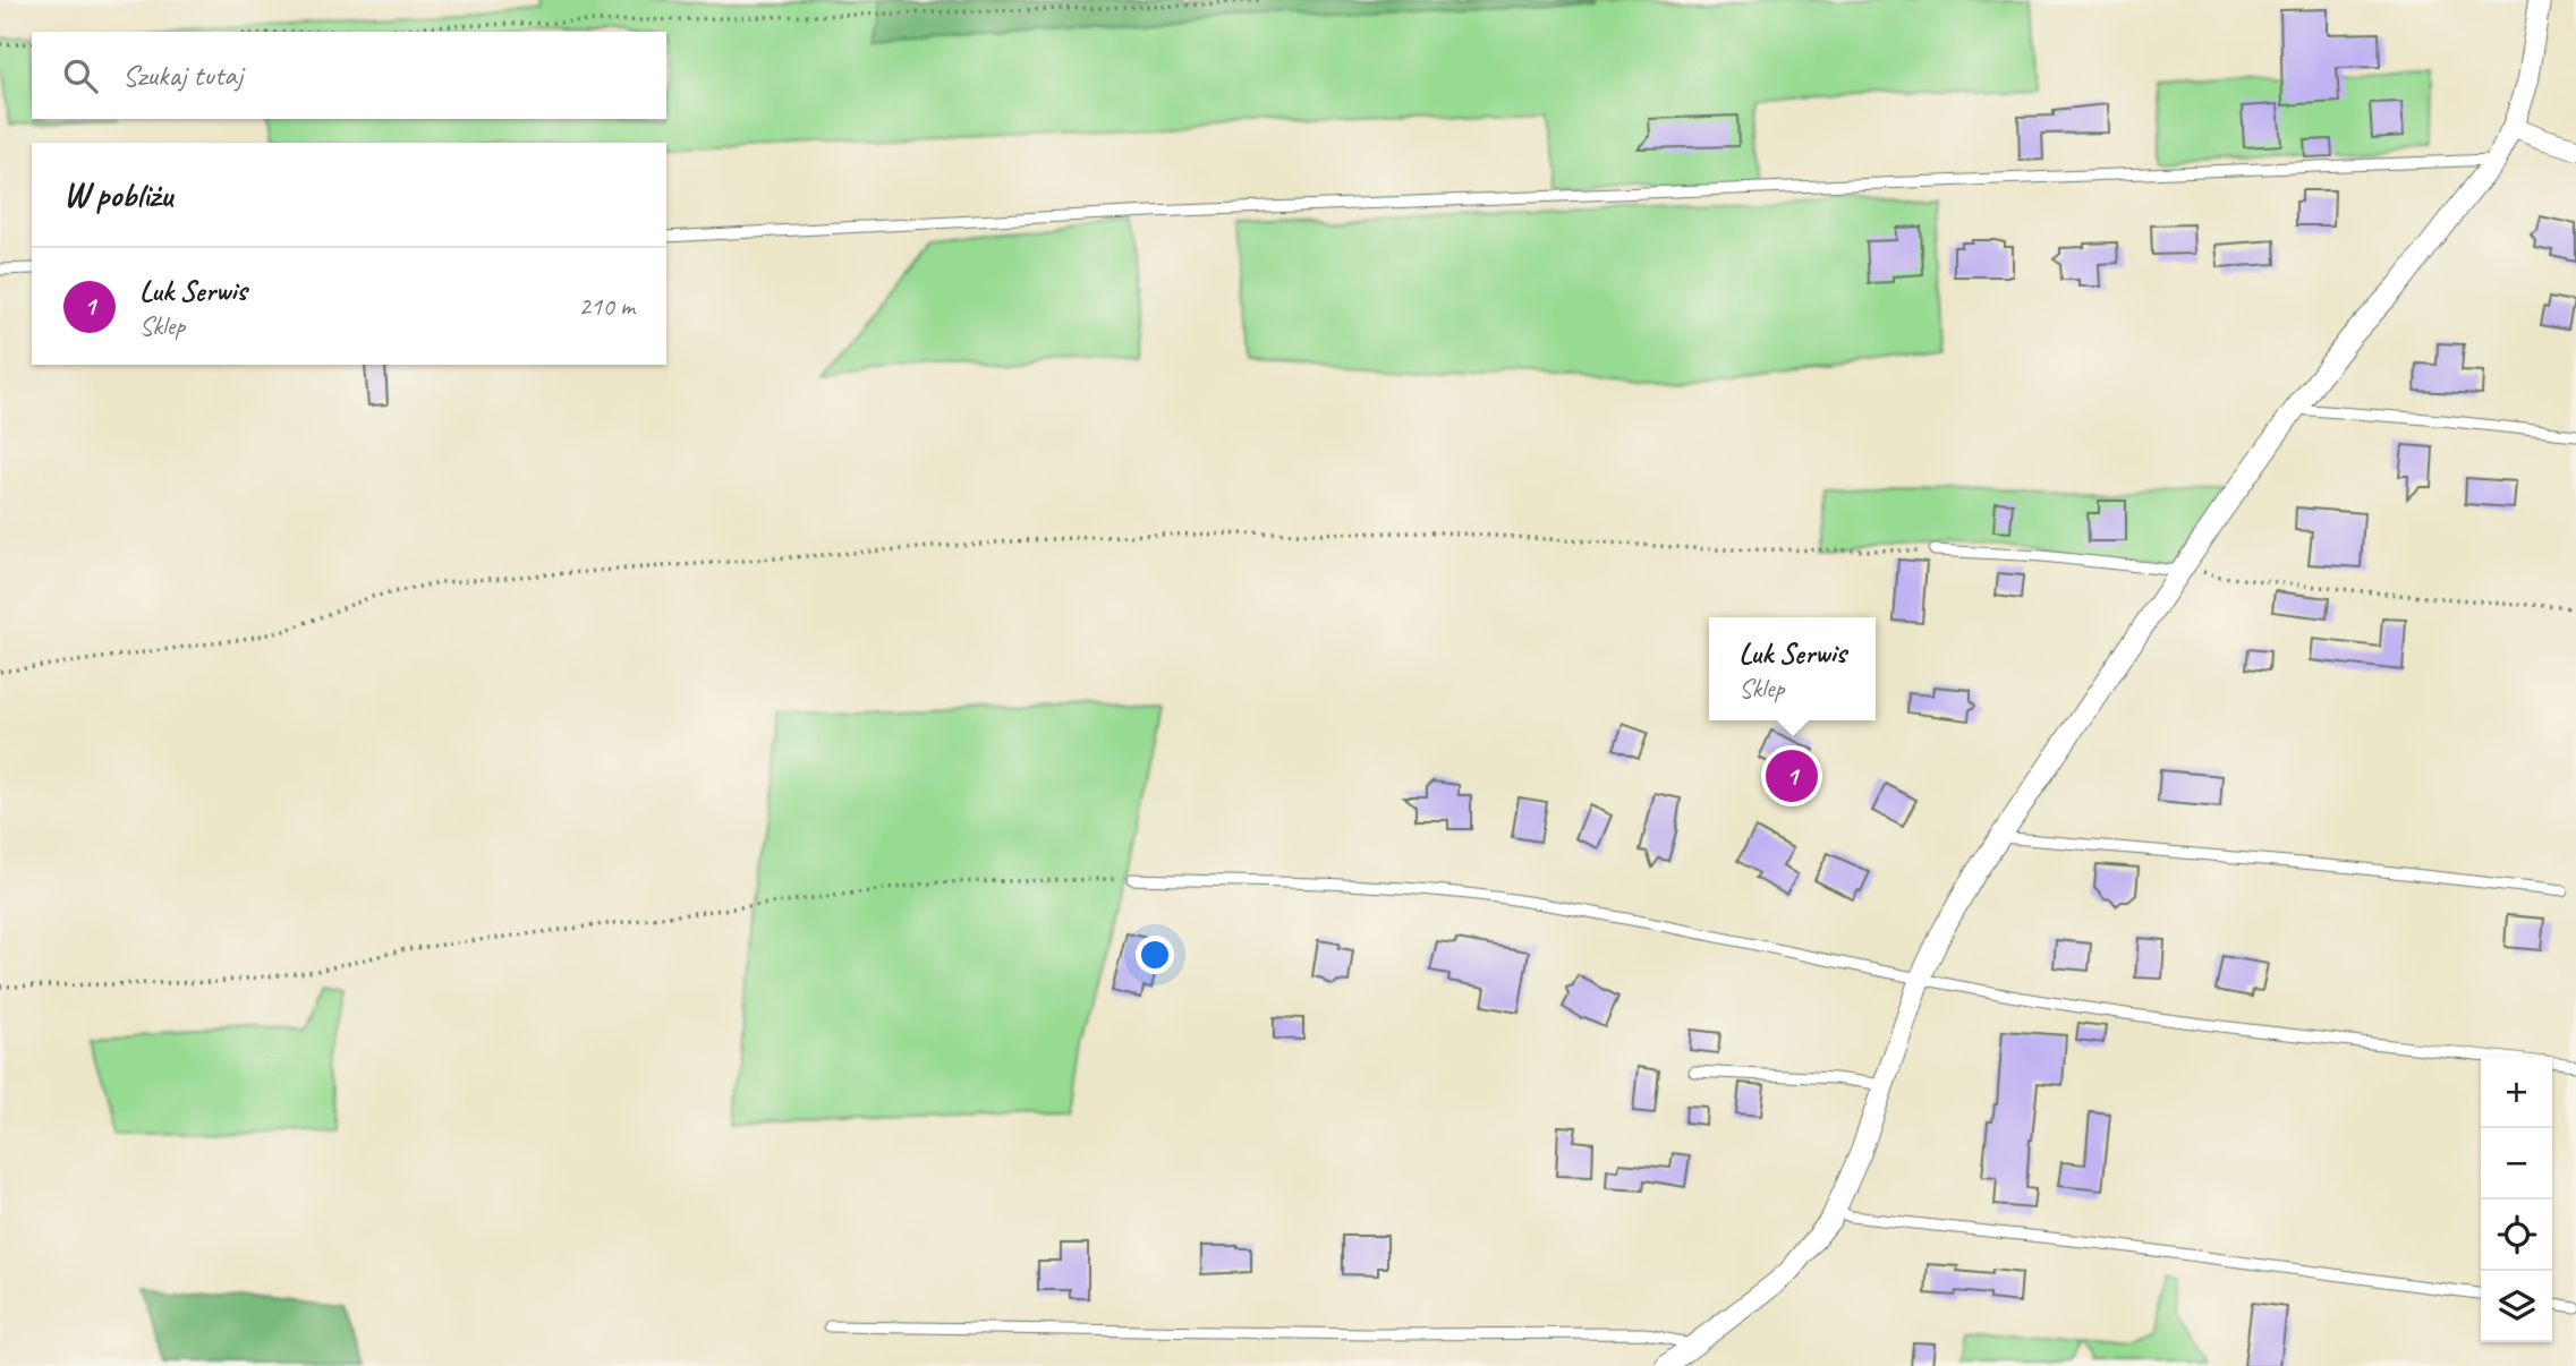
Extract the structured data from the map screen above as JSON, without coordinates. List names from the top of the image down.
{
  "page": {
    "search": "Szukaj tutaj",
    "heading": "W pobliżu",
    "list": [
      {
        "mark": "1",
        "name": "Luk Serwis",
        "note": "Sklep",
        "value": "210 m"
      }
    ],
    "popup": ["Luk Serwis", "Sklep"],
    "pins": "1",
    "map_buttons": ["+", "−"]
  }
}
